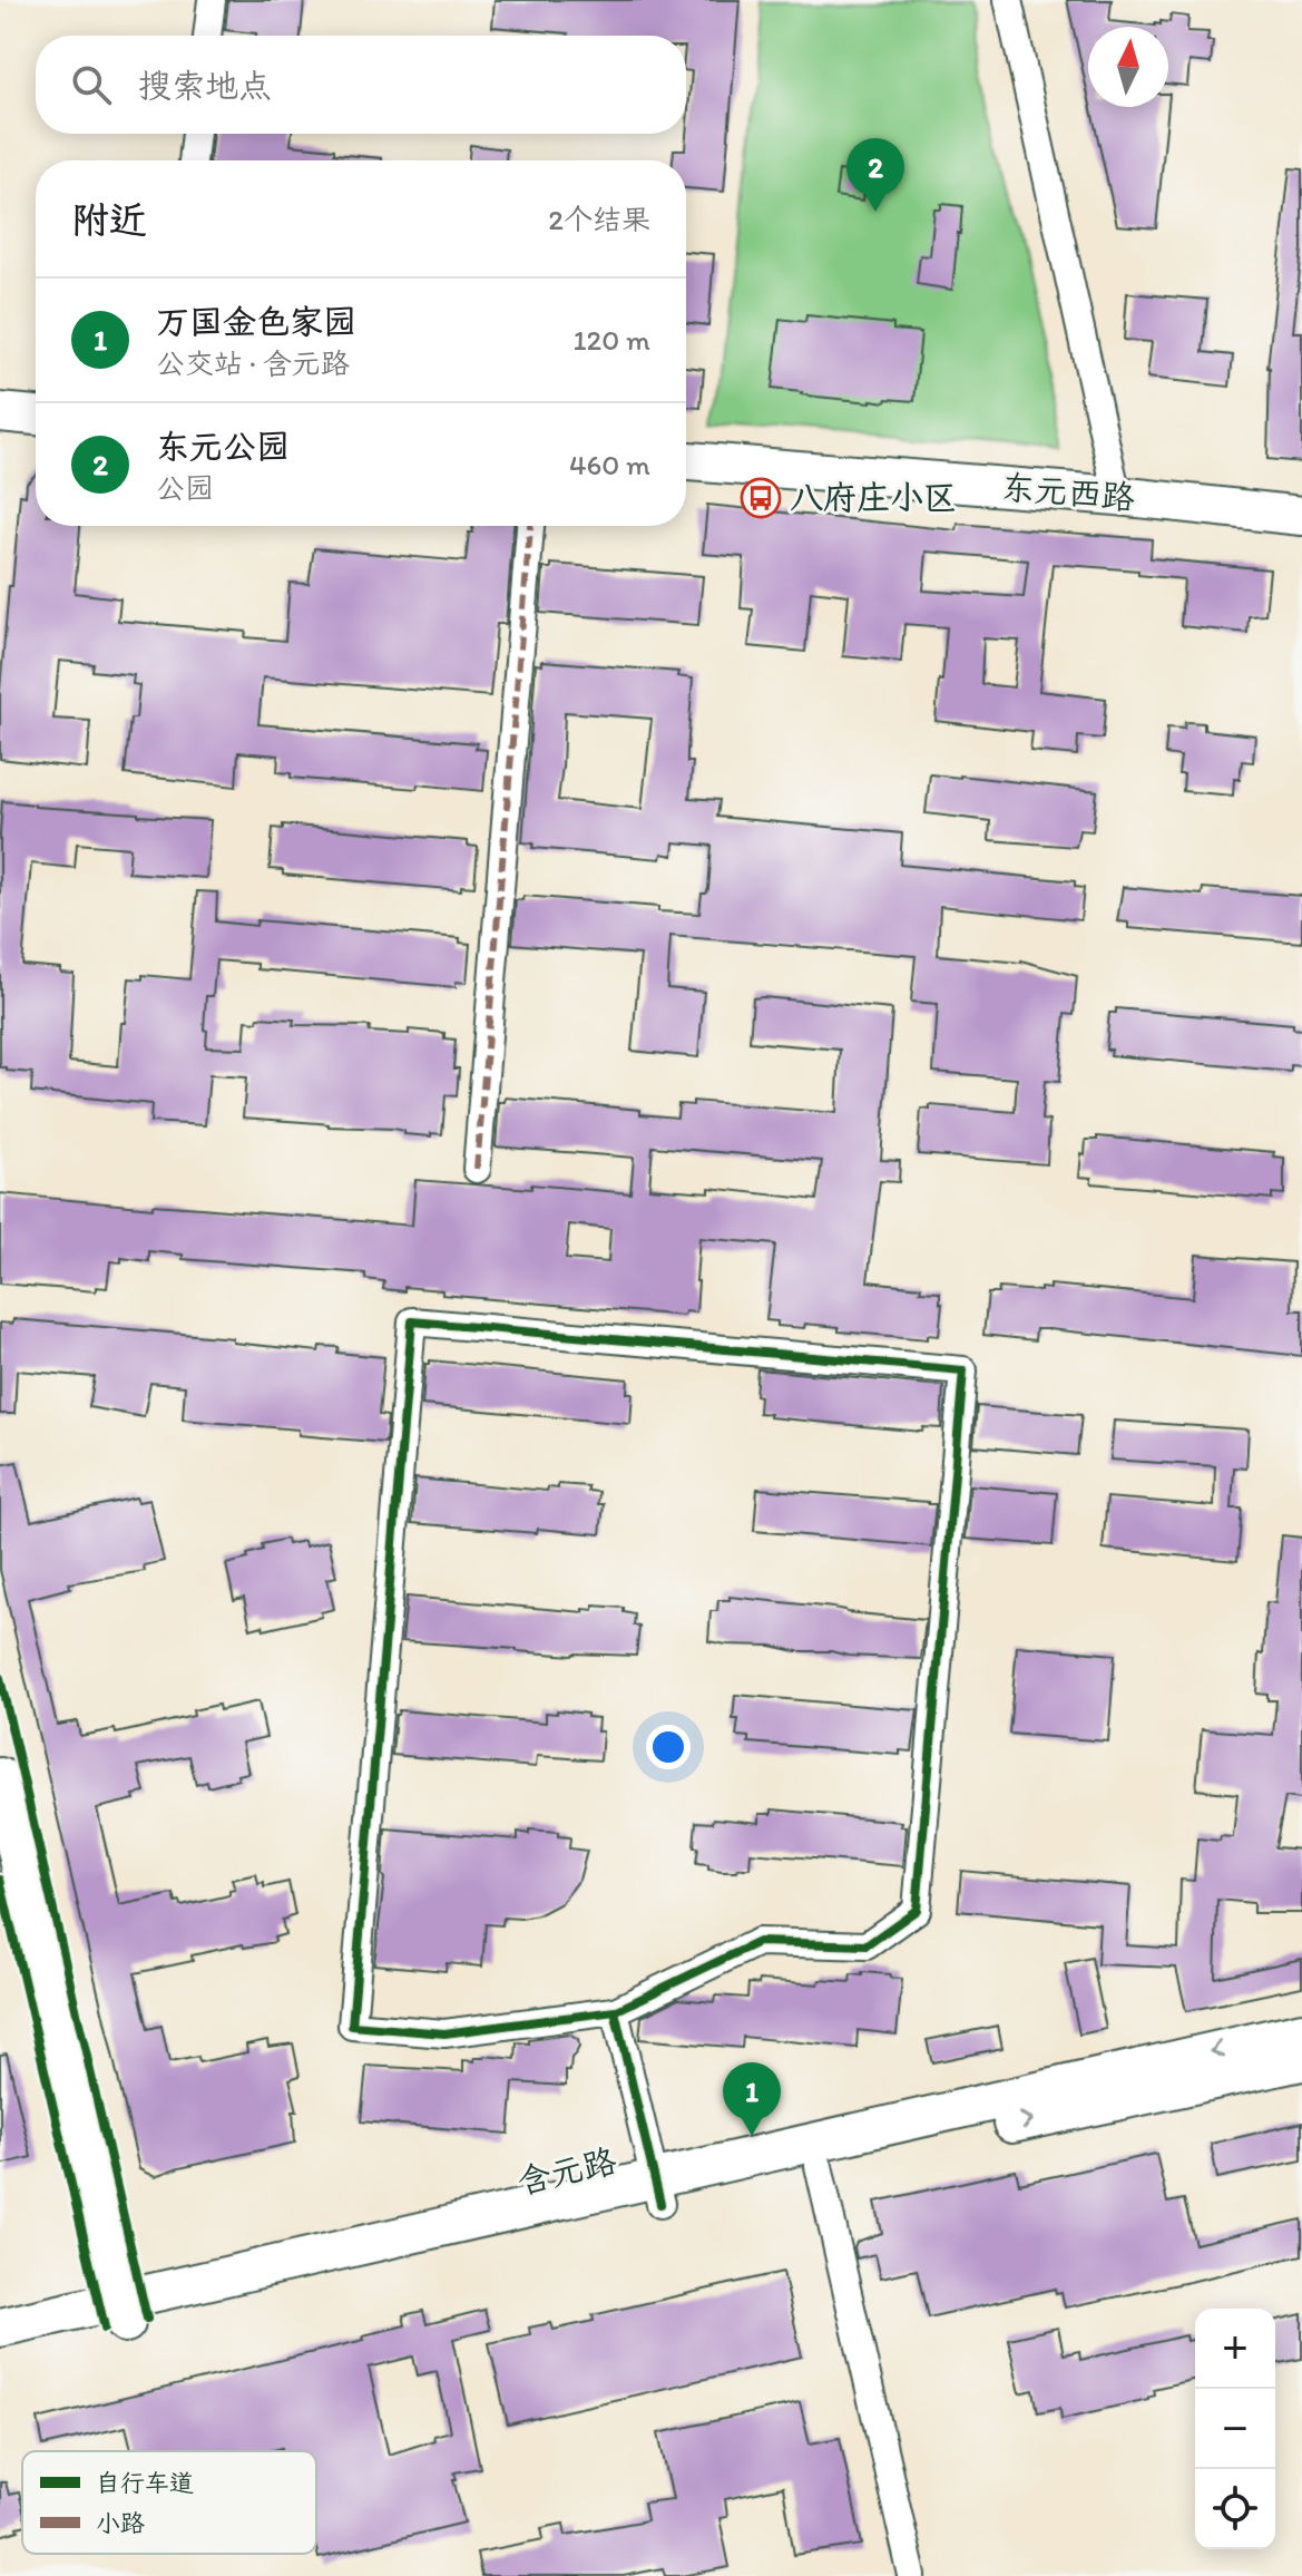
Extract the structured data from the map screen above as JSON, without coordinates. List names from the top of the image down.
{
  "streets": {
    "main road": ["东元西路", "含元路"]
  },
  "places": {
    "bus stop": ["八府庄小区"]
  },
  "legend": ["自行车道", "小路"],
  "north": "top",
  "page": {
    "search": "搜索地点",
    "pins": ["2", "1"],
    "heading": ["附近", "2个结果"],
    "list": [
      {
        "mark": "1",
        "name": "万国金色家园",
        "note": "公交站 · 含元路",
        "value": "120 m"
      },
      {
        "mark": "2",
        "name": "东元公园",
        "note": "公园",
        "value": "460 m"
      }
    ],
    "map_buttons": ["+", "−"]
  }
}
